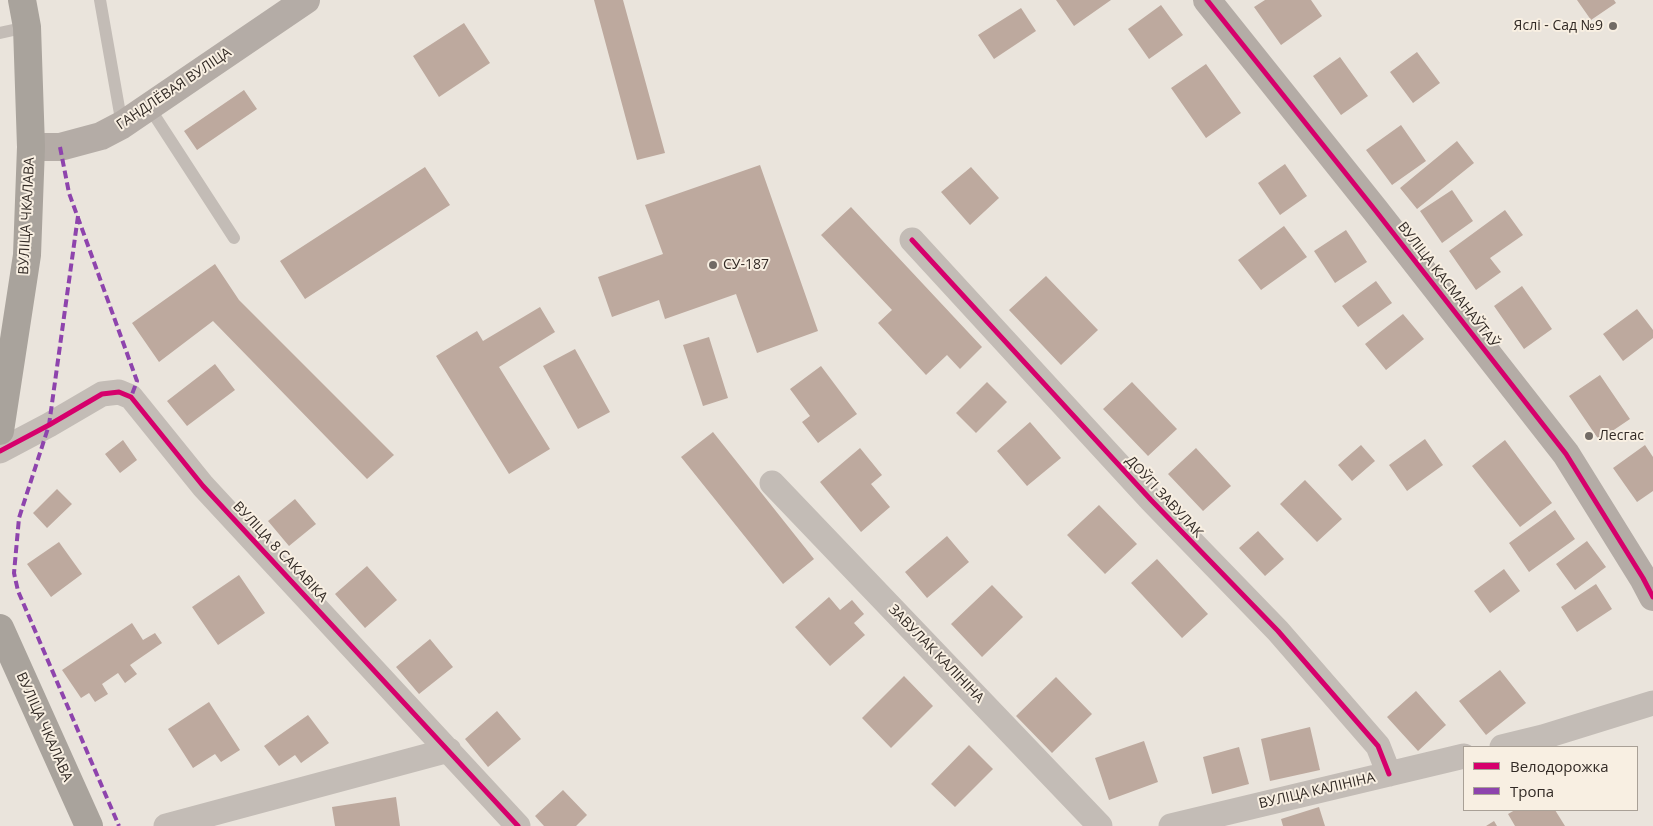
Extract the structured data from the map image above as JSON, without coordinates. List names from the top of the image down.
{
  "streets": {
    "highway": ["ВУЛІЦА ЧКАЛАВА"],
    "street": [
      "ГАНДЛЁВАЯ ВУЛІЦА",
      "ВУЛІЦА КАСМАНАЎТАЎ",
      "ДОЎГІ ЗАВУЛАК",
      "ВУЛІЦА 8 САКАВІКА",
      "ЗАВУЛАК КАЛІНІНА",
      "ВУЛІЦА КАЛІНІНА"
    ]
  },
  "crossings": [
    ["ГАНДЛЁВАЯ ВУЛІЦА", "ВУЛІЦА ЧКАЛАВА"],
    ["ДОЎГІ ЗАВУЛАК", "ВУЛІЦА КАЛІНІНА"]
  ],
  "places": ["Яслі - Сад №9", "СУ-187", "Лесгас"],
  "legend": ["Велодорожка", "Тропа"]
}
